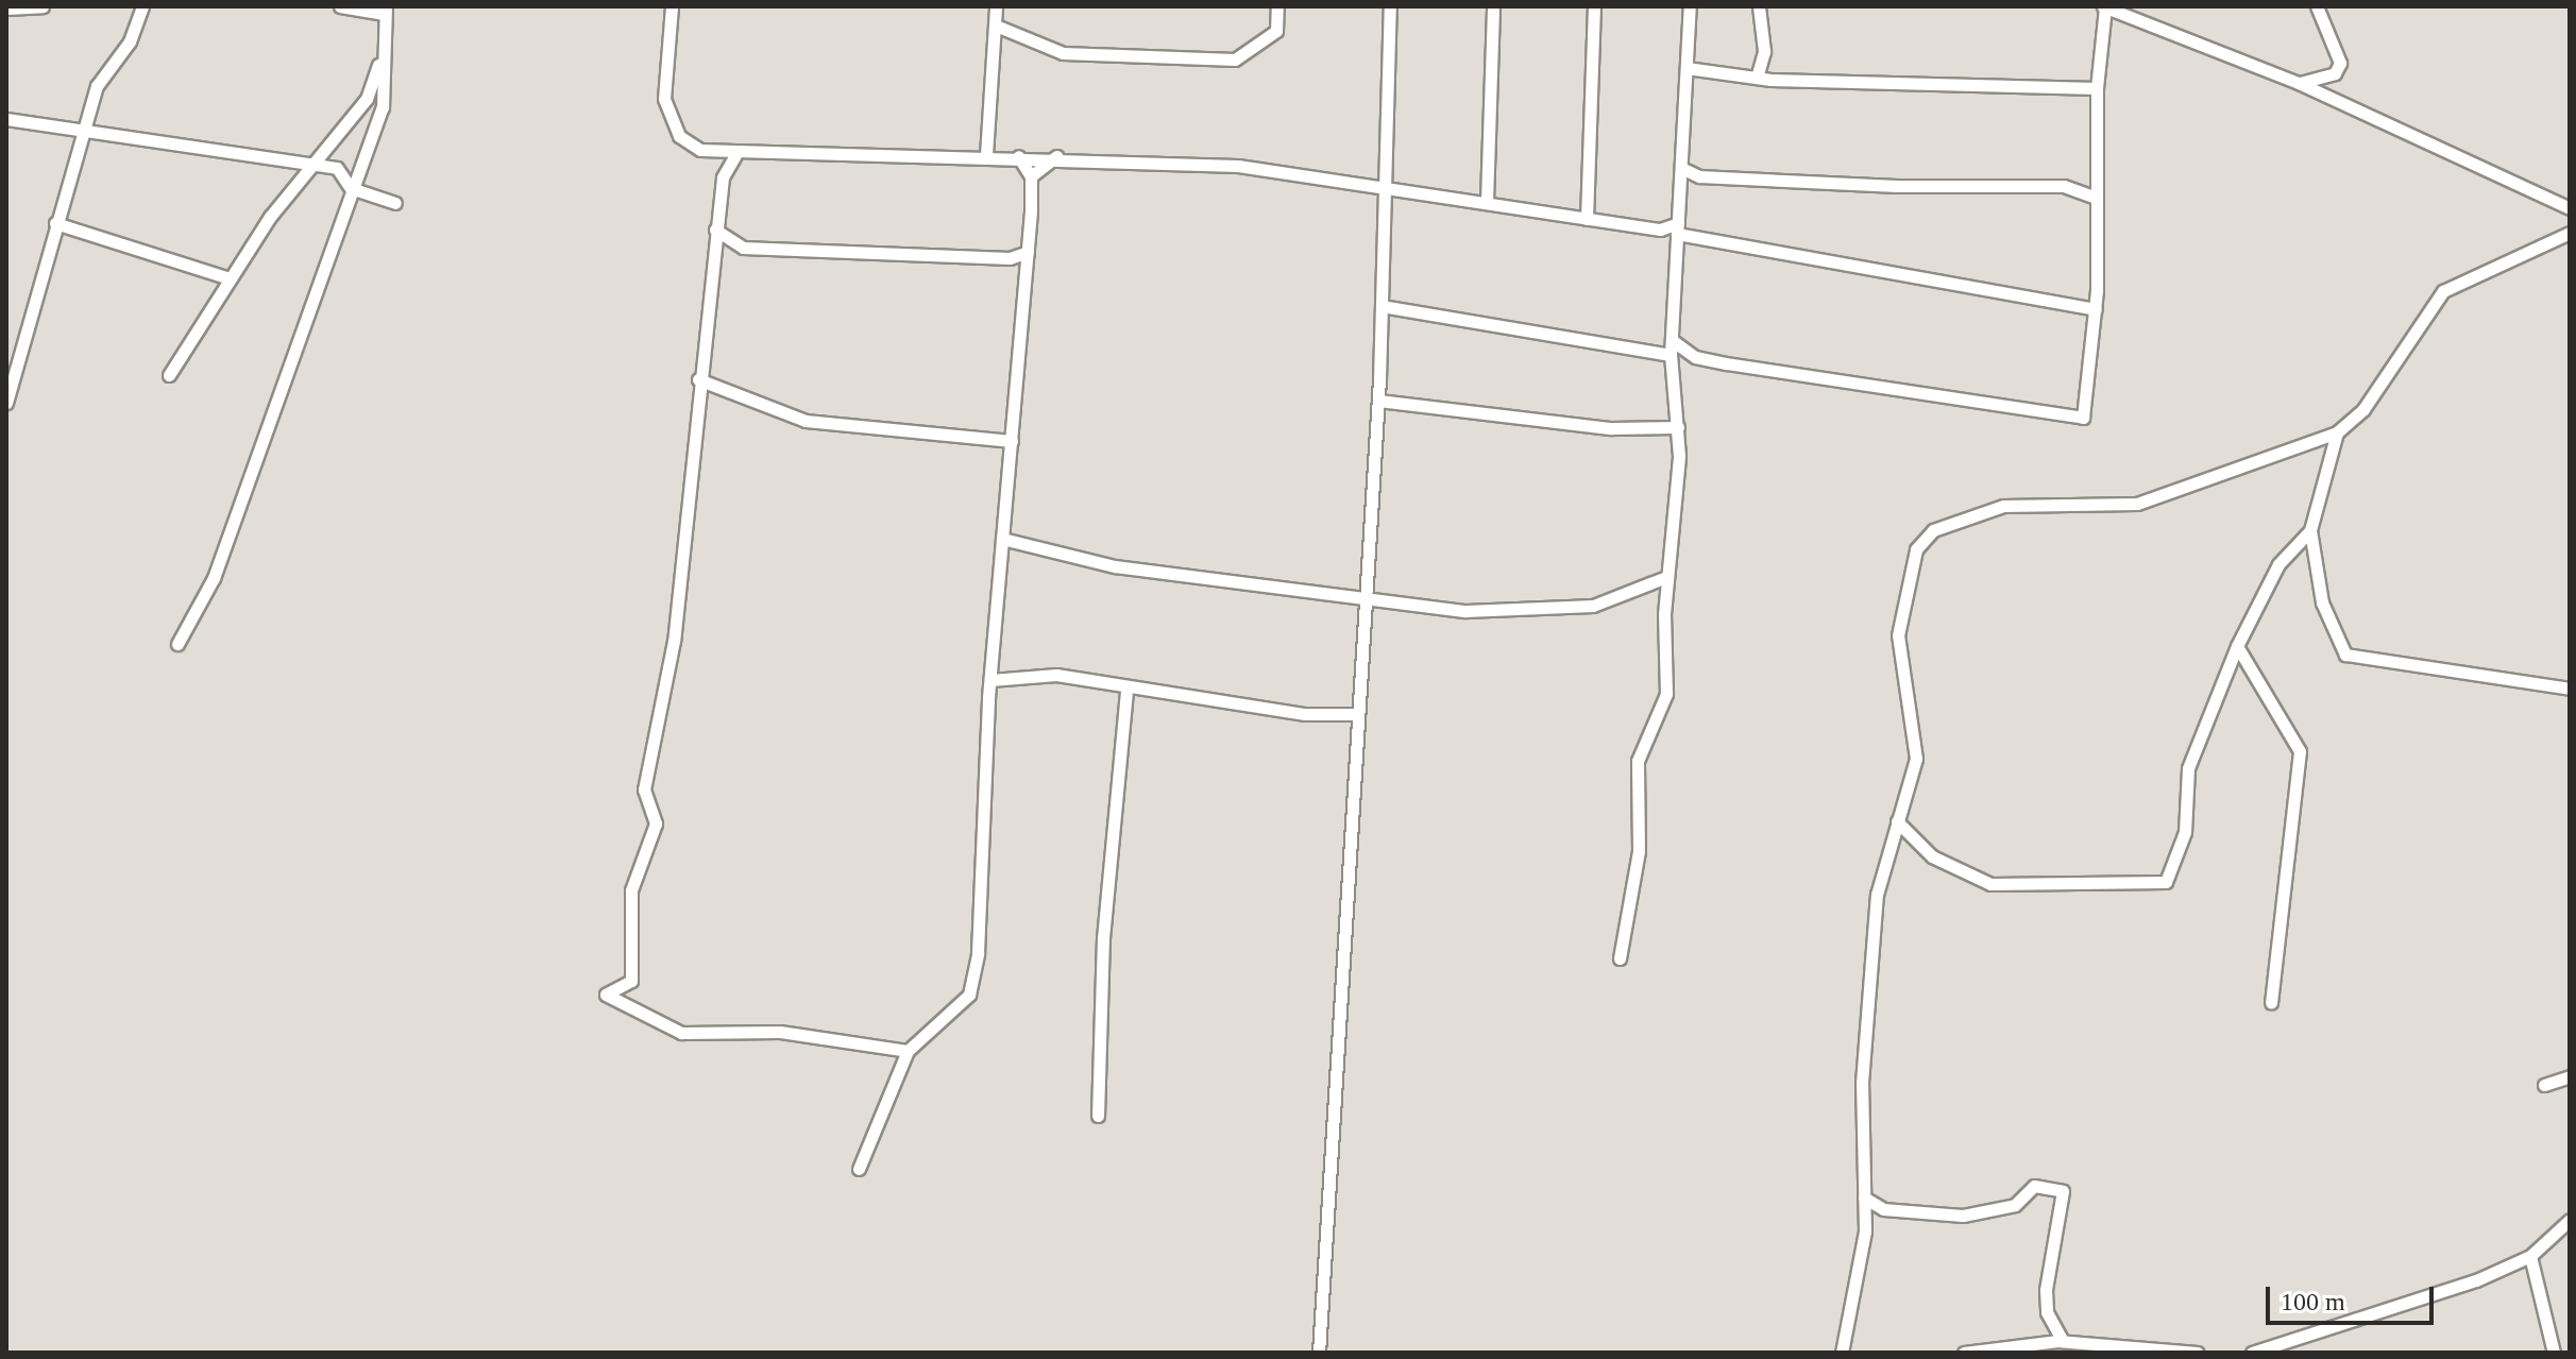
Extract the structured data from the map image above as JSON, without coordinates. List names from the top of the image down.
{
  "scale_bar": "100 m"
}
